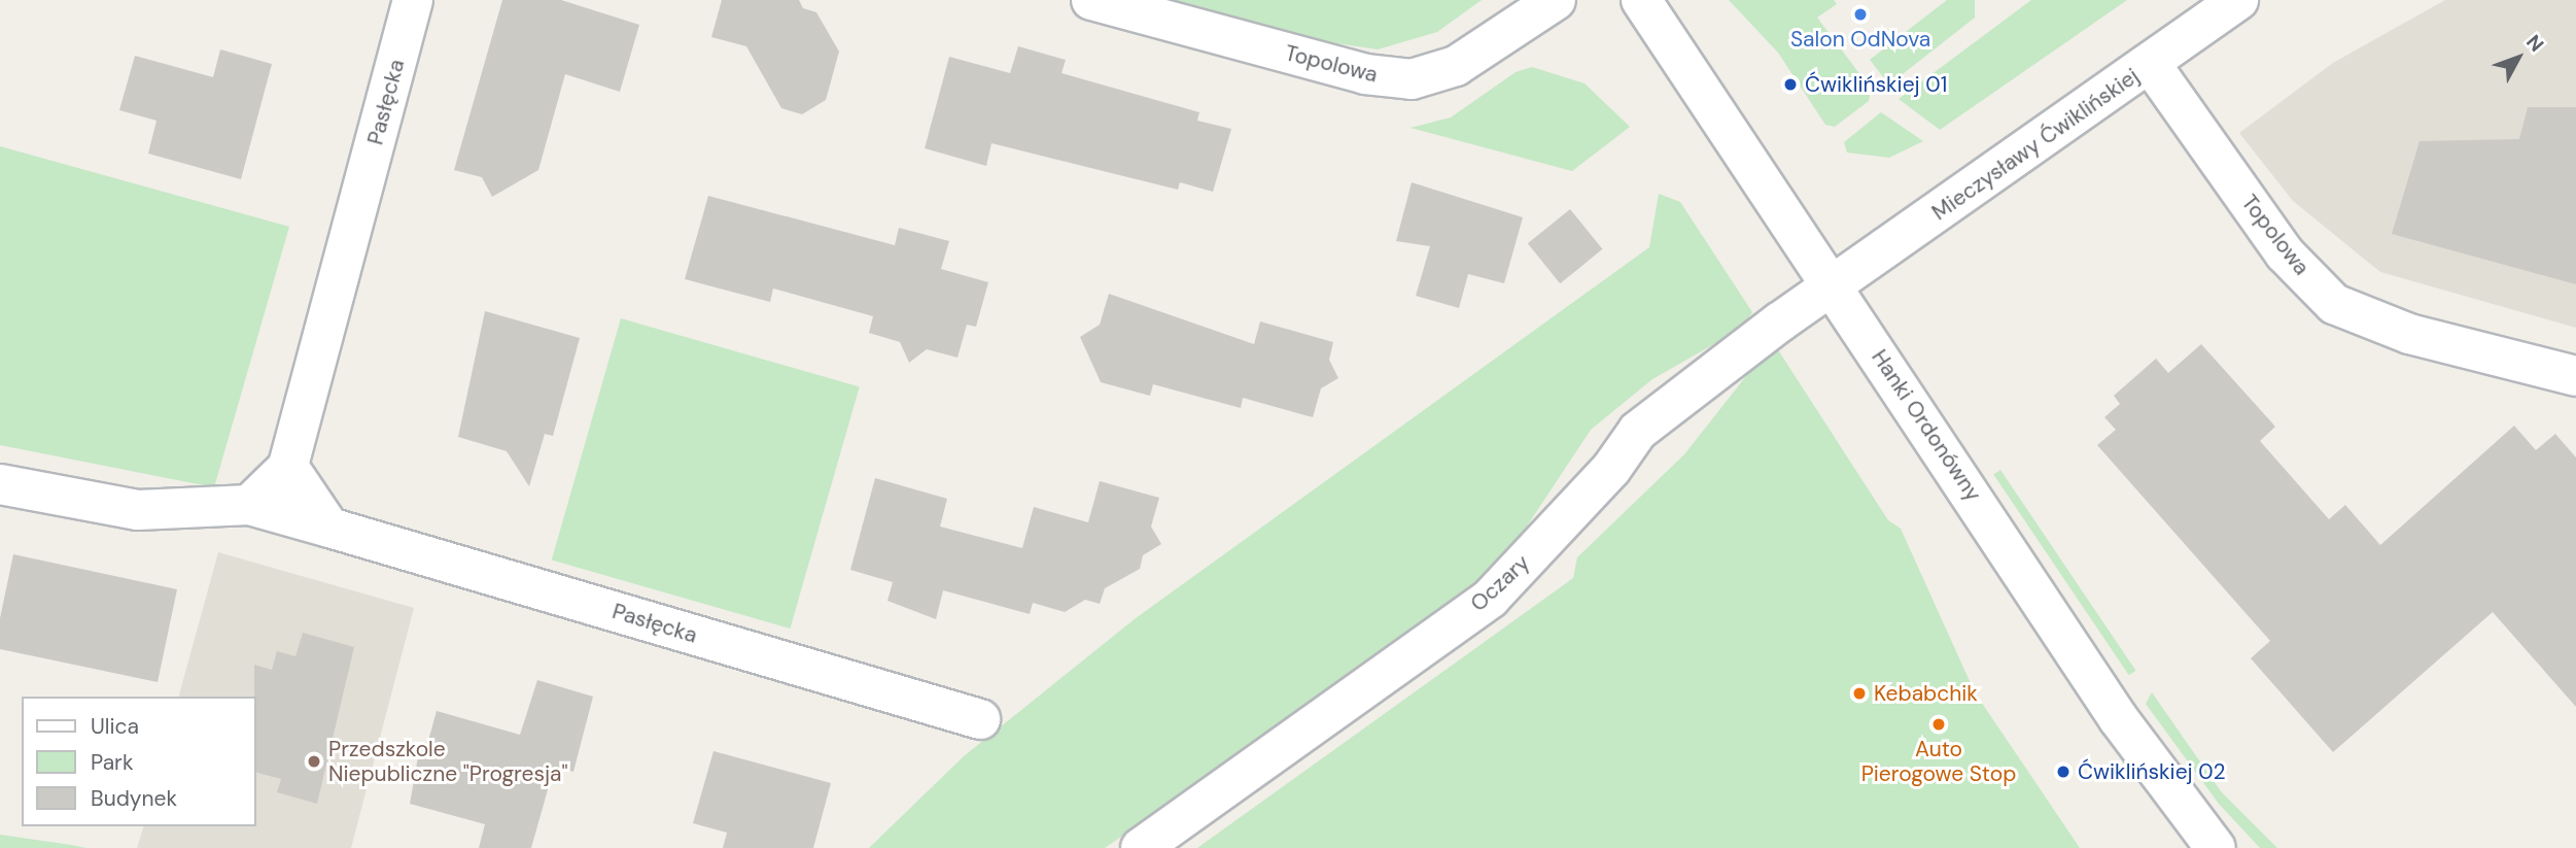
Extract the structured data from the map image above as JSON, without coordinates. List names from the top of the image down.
{
  "streets": {
    "street": [
      "Topolowa",
      "Pasłęcka",
      "Mieczysławy Ćwiklińskiej",
      "Hanki Ordonówny",
      "Oczary"
    ]
  },
  "crossings": [
    ["Topolowa", "Mieczysławy Ćwiklińskiej"],
    ["Mieczysławy Ćwiklińskiej", "Hanki Ordonówny"],
    ["Mieczysławy Ćwiklińskiej", "Oczary"],
    ["Hanki Ordonówny", "Oczary"]
  ],
  "places": [
    "Salon OdNova",
    "Ćwiklińskiej 01",
    "Kebabchik",
    "Auto Pierogowe Stop",
    "Przedszkole Niepubliczne \"Progresja\"",
    "Ćwiklińskiej 02"
  ],
  "legend": ["Ulica", "Park", "Budynek"],
  "north": "top right"
}
